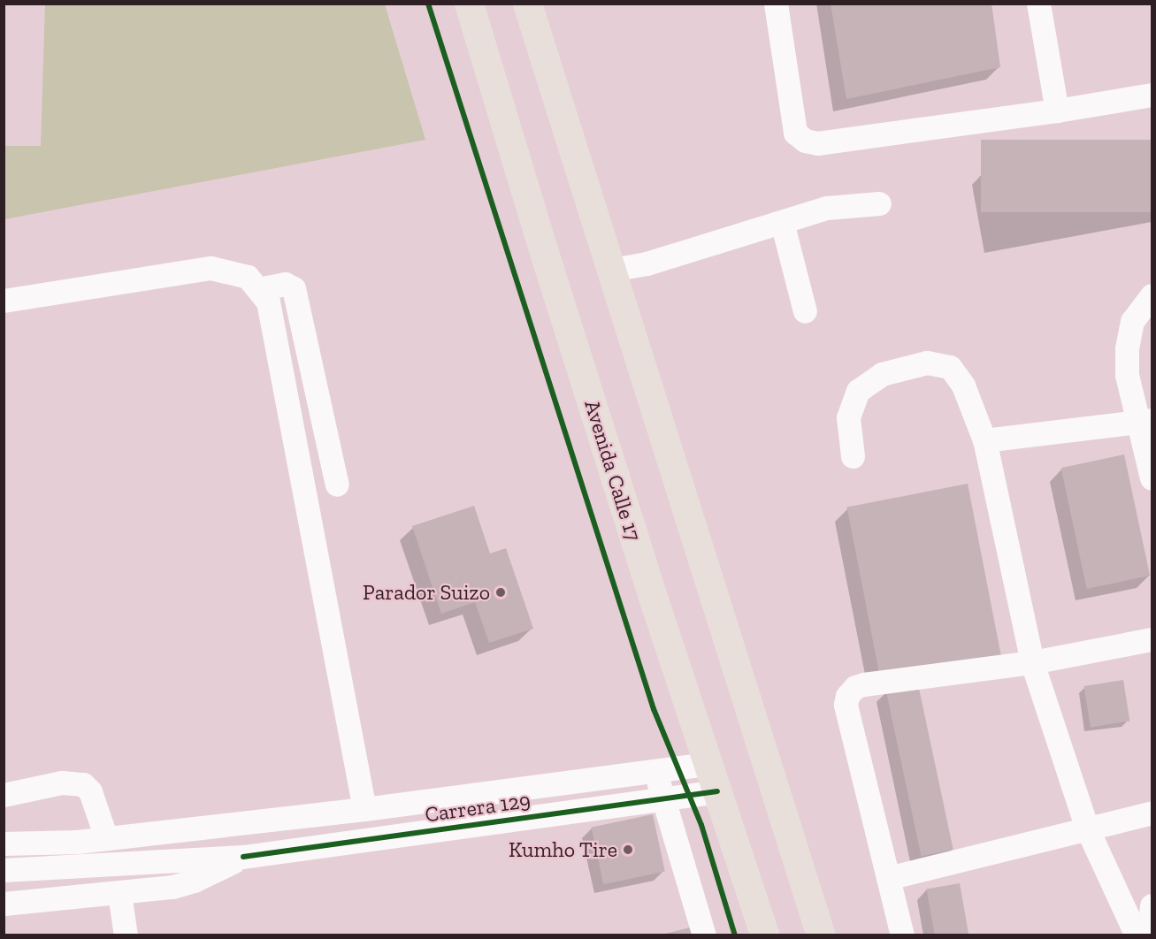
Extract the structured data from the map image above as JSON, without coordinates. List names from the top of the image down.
{
  "streets": {
    "main road": ["Avenida Calle 17"],
    "street": ["Carrera 129"]
  },
  "crossings": [
    ["Avenida Calle 17", "Carrera 129"]
  ],
  "places": ["Parador Suizo", "Kumho Tire"]
}
